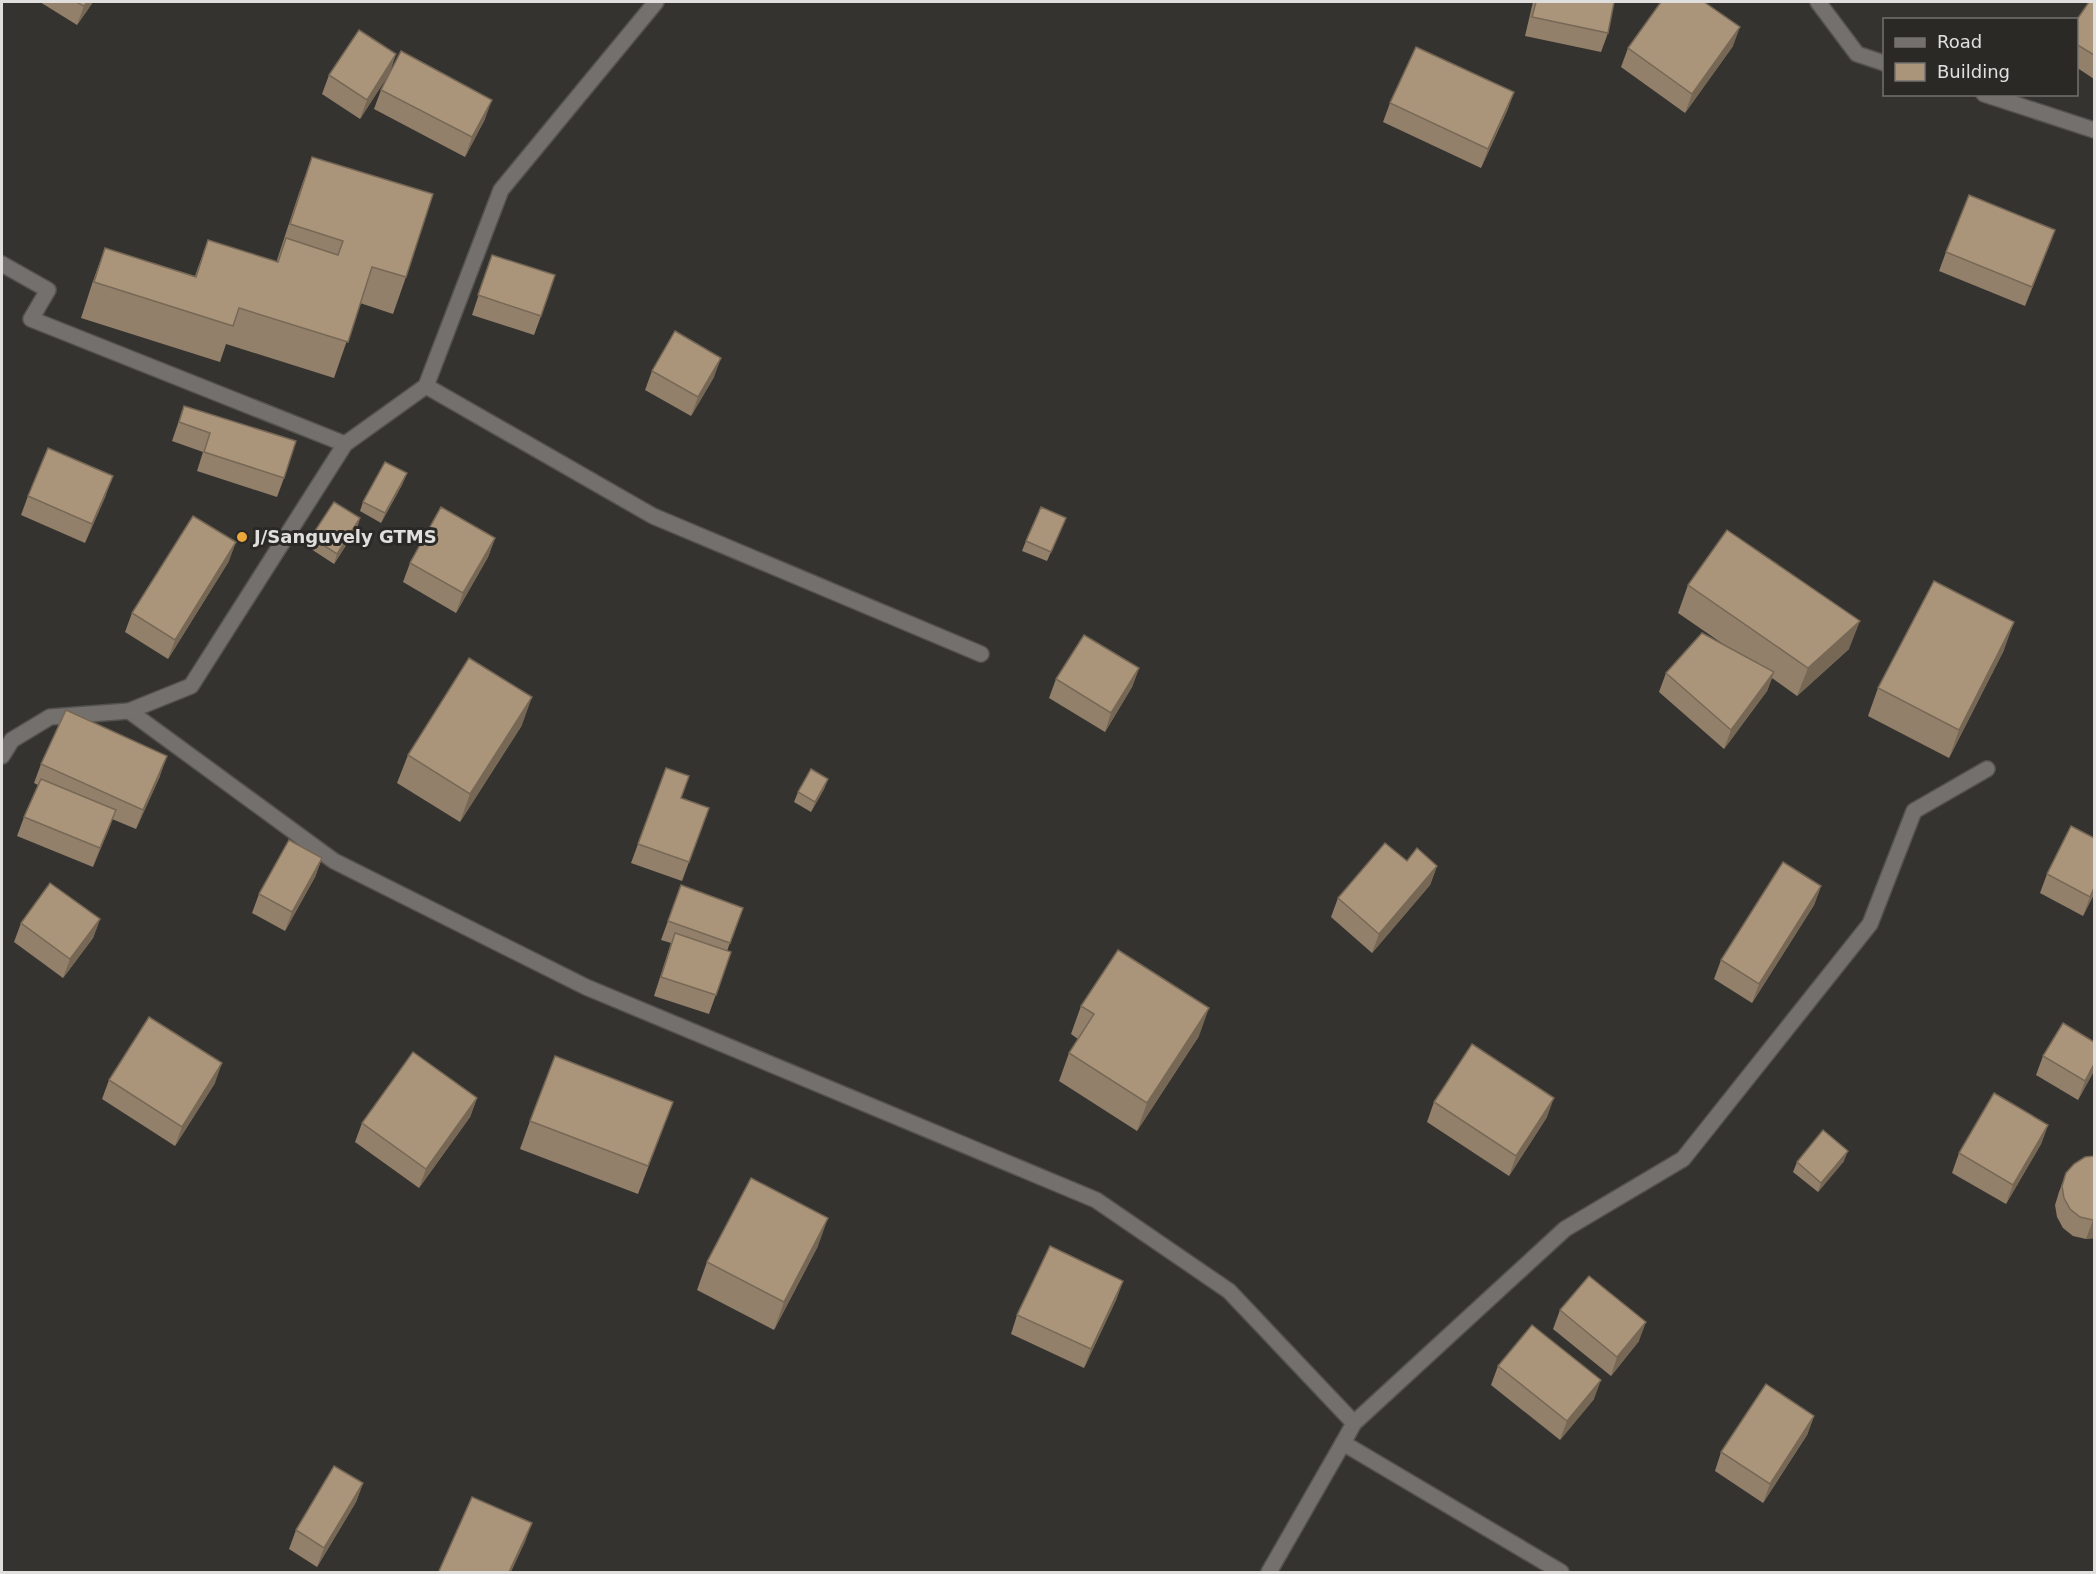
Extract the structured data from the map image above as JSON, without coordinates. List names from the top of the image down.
{
  "places": ["J/Sanguvely GTMS"],
  "legend": ["Road", "Building"]
}
